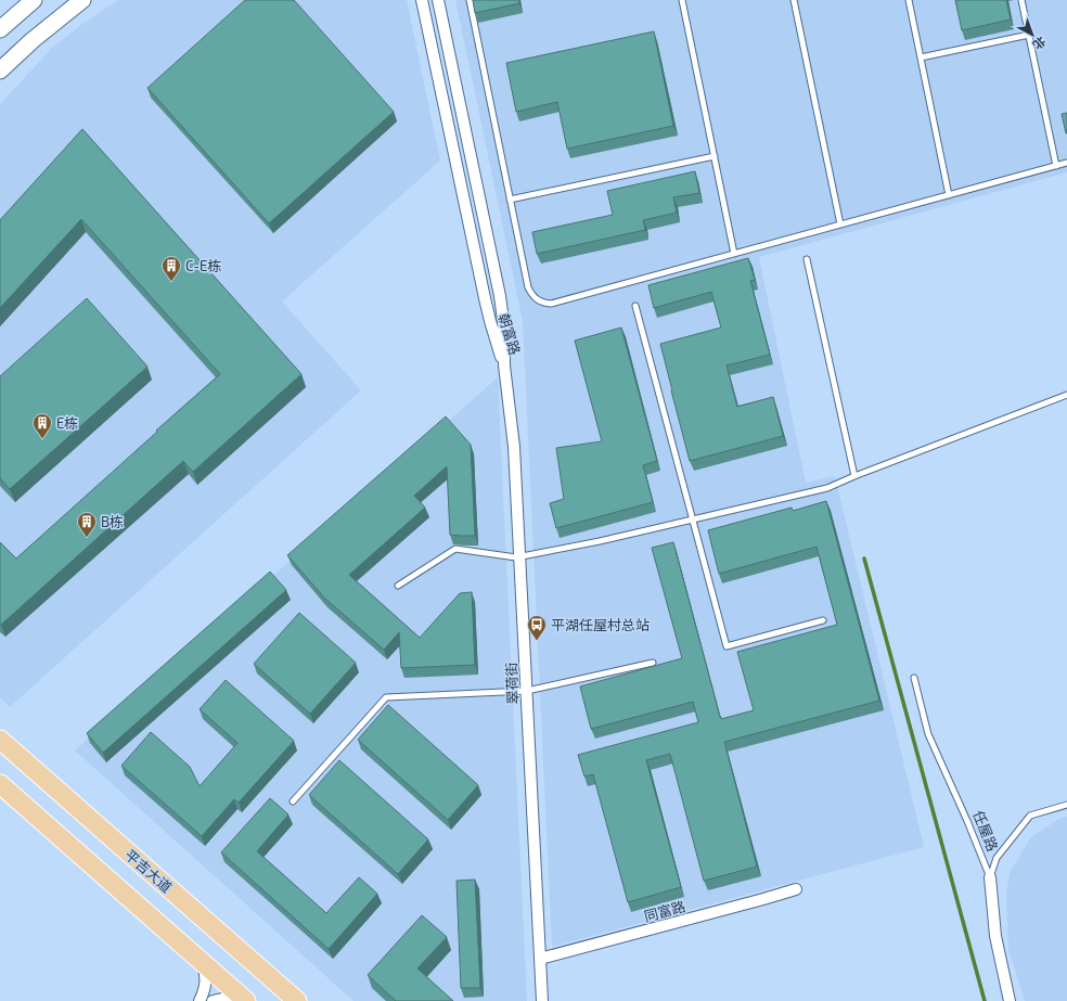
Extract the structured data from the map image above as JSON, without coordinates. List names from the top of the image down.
{
  "streets": {
    "main road": ["平吉大道"],
    "street": [
      "朝富路",
      "翠荷街",
      "任屋路",
      "同富路"
    ]
  },
  "crossings": [
    ["朝富路", "翠荷街"],
    ["翠荷街", "同富路"]
  ],
  "places": {
    "building": ["C-E栋", "E栋", "B栋"],
    "bus stop": ["平湖任屋村总站"]
  },
  "north": "bottom right"
}
